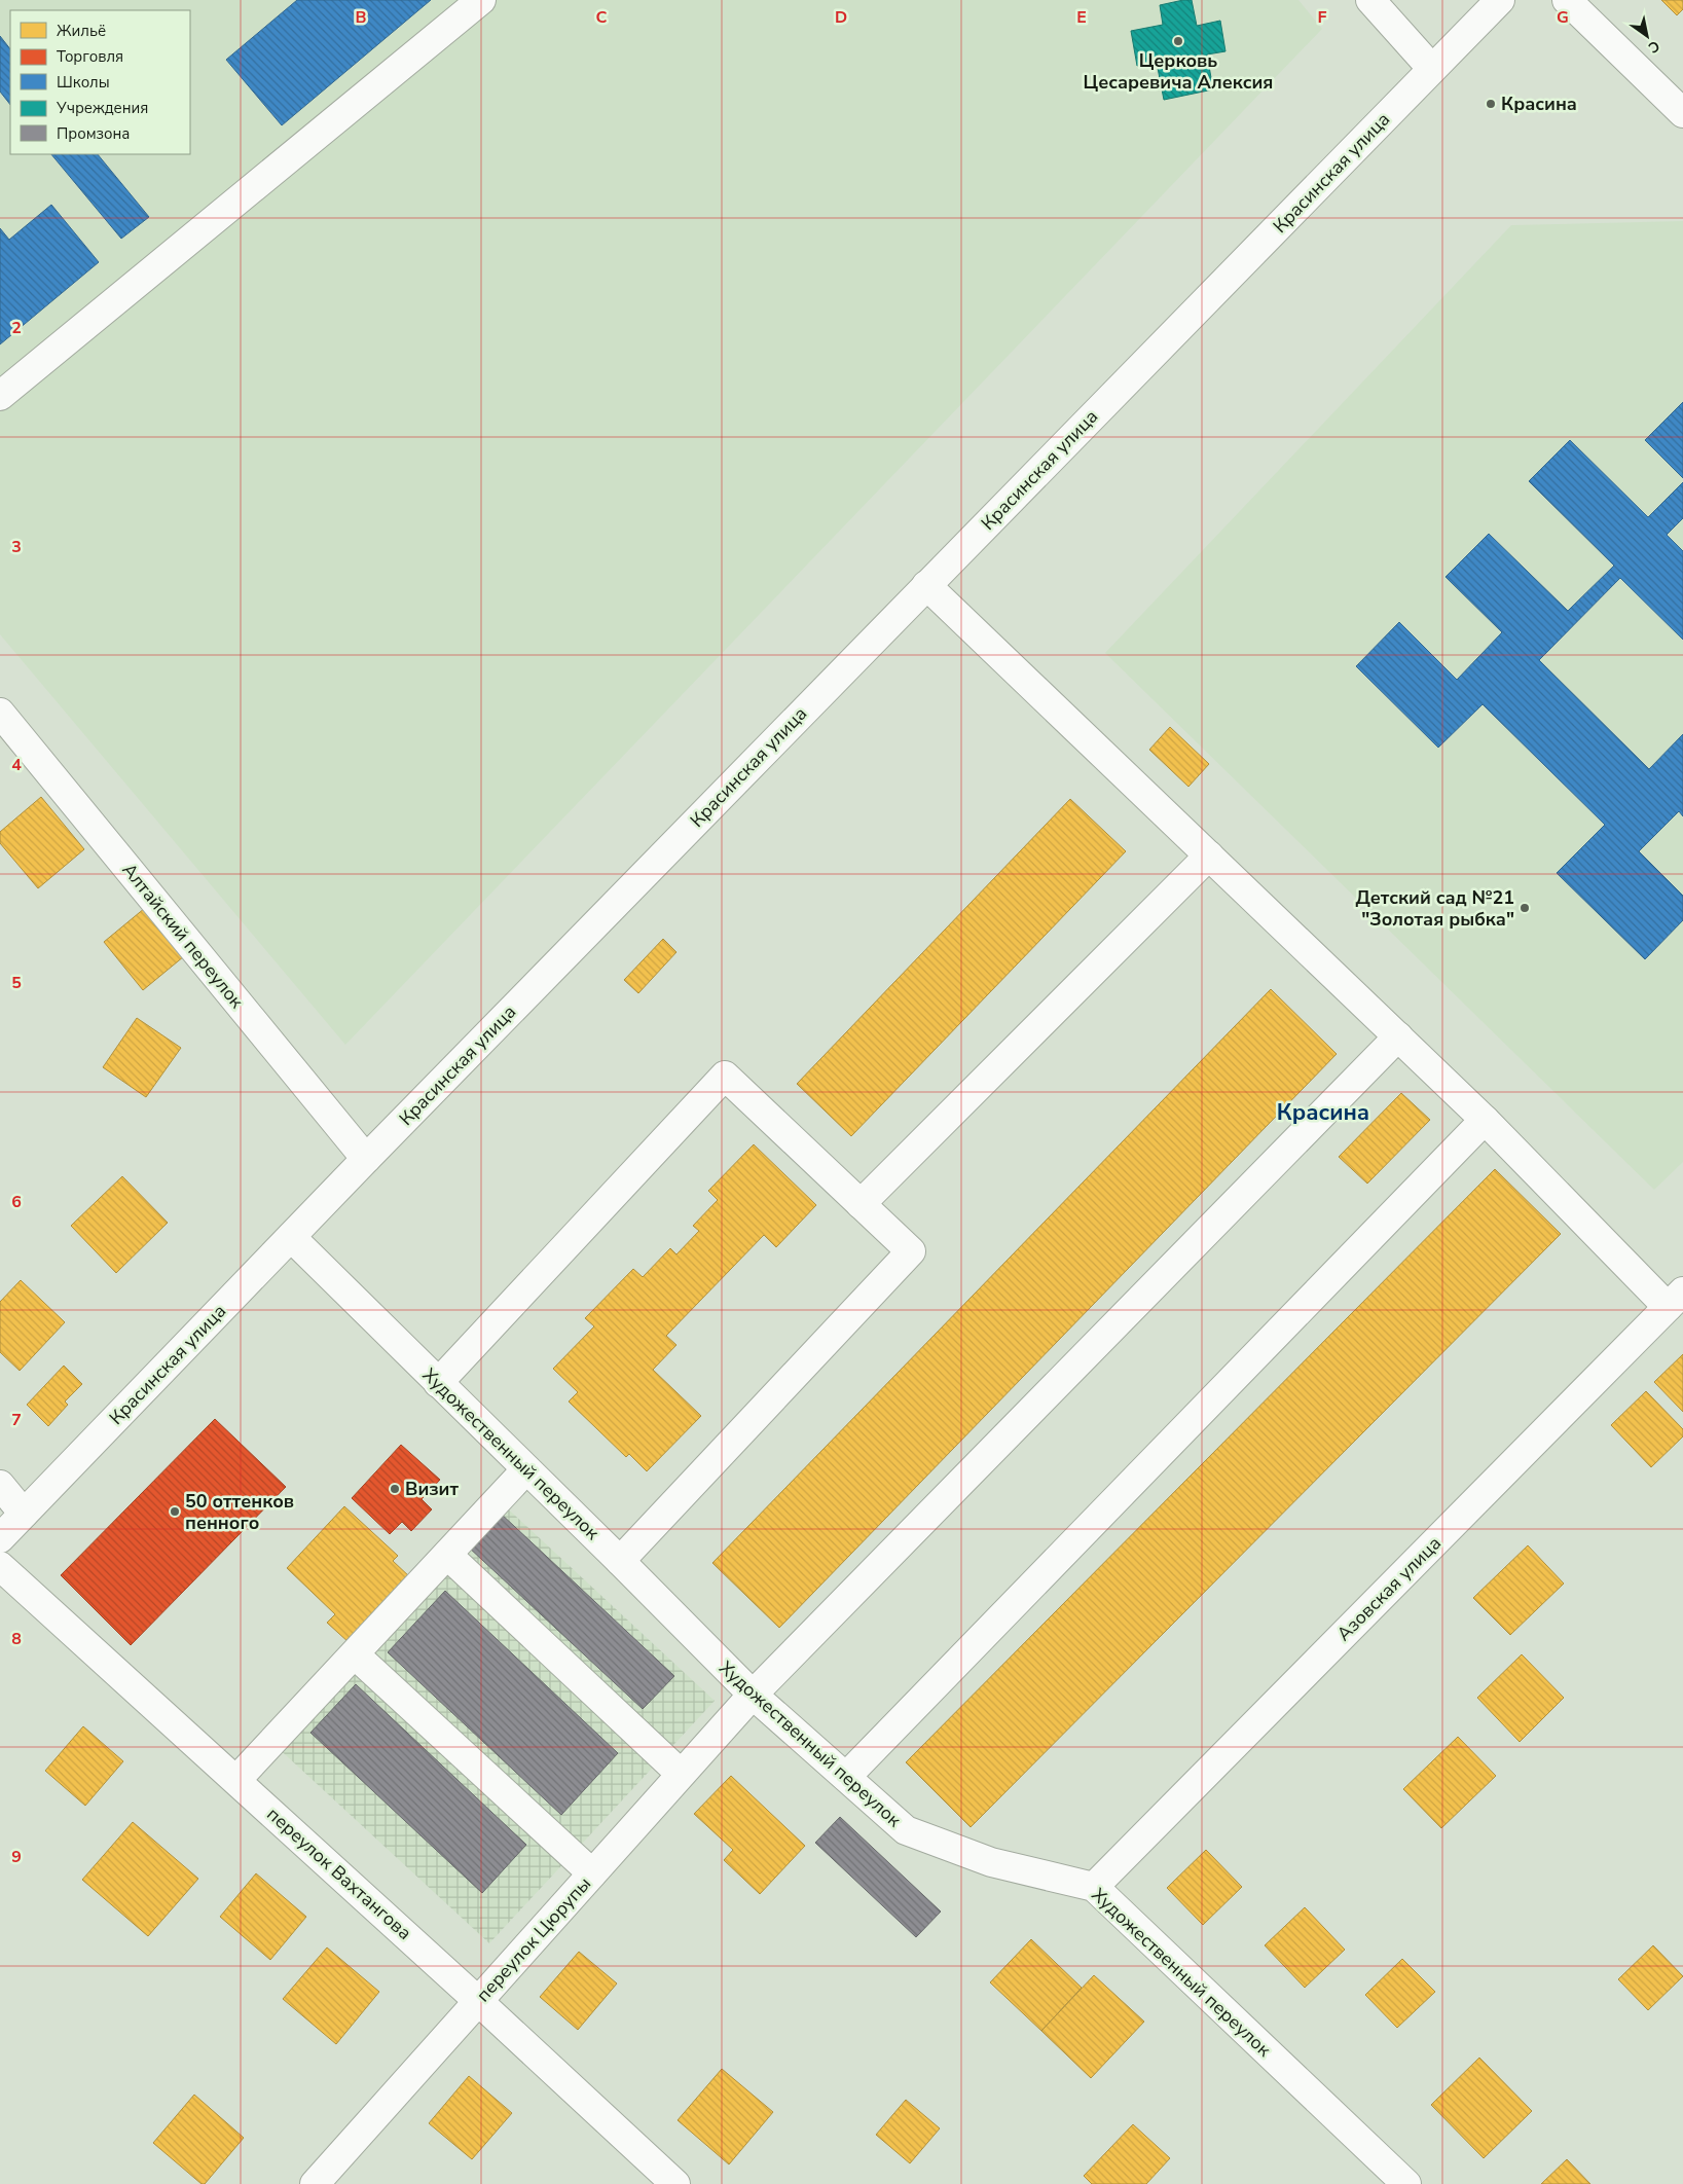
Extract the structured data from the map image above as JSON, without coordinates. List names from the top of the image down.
{
  "streets": {
    "street": [
      "Красинская улица",
      "Алтайский переулок",
      "Художественный переулок",
      "Азовская улица",
      "переулок Вахтангова",
      "переулок Цюрупы"
    ]
  },
  "crossings": [
    ["Красинская улица", "Алтайский переулок"],
    ["Красинская улица", "Художественный переулок"],
    ["Художественный переулок", "Азовская улица"],
    ["Художественный переулок", "переулок Цюрупы"],
    ["переулок Вахтангова", "переулок Цюрупы"]
  ],
  "districts": ["Красина"],
  "places": [
    "Церковь Цесаревича Алексия",
    "Красина",
    "Детский сад №21 \"Золотая рыбка\"",
    "Визит",
    "50 оттенков пенного"
  ],
  "legend": [
    "Жильё",
    "Торговля",
    "Школы",
    "Учреждения",
    "Промзона"
  ],
  "north": "bottom right",
  "grid": {
    "columns": [
      "B",
      "C",
      "D",
      "E",
      "F",
      "G"
    ],
    "rows": [
      "2",
      "3",
      "4",
      "5",
      "6",
      "7",
      "8",
      "9"
    ]
  }
}
